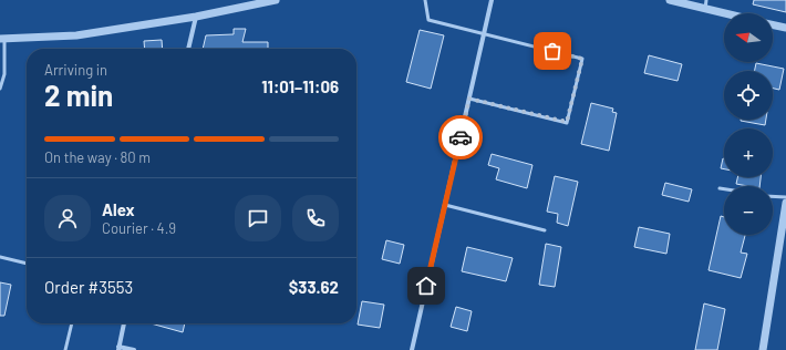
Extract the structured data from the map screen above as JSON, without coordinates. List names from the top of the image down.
{
  "north": "left",
  "page": {
    "map_buttons": ["+", "−"],
    "heading": ["2 min", "Arriving in", "11:01–11:06"],
    "panel": [
      "Alex",
      "Courier · 4.9",
      "Order #3553",
      "$33.62"
    ],
    "bar": "On the way · 80 m"
  }
}
